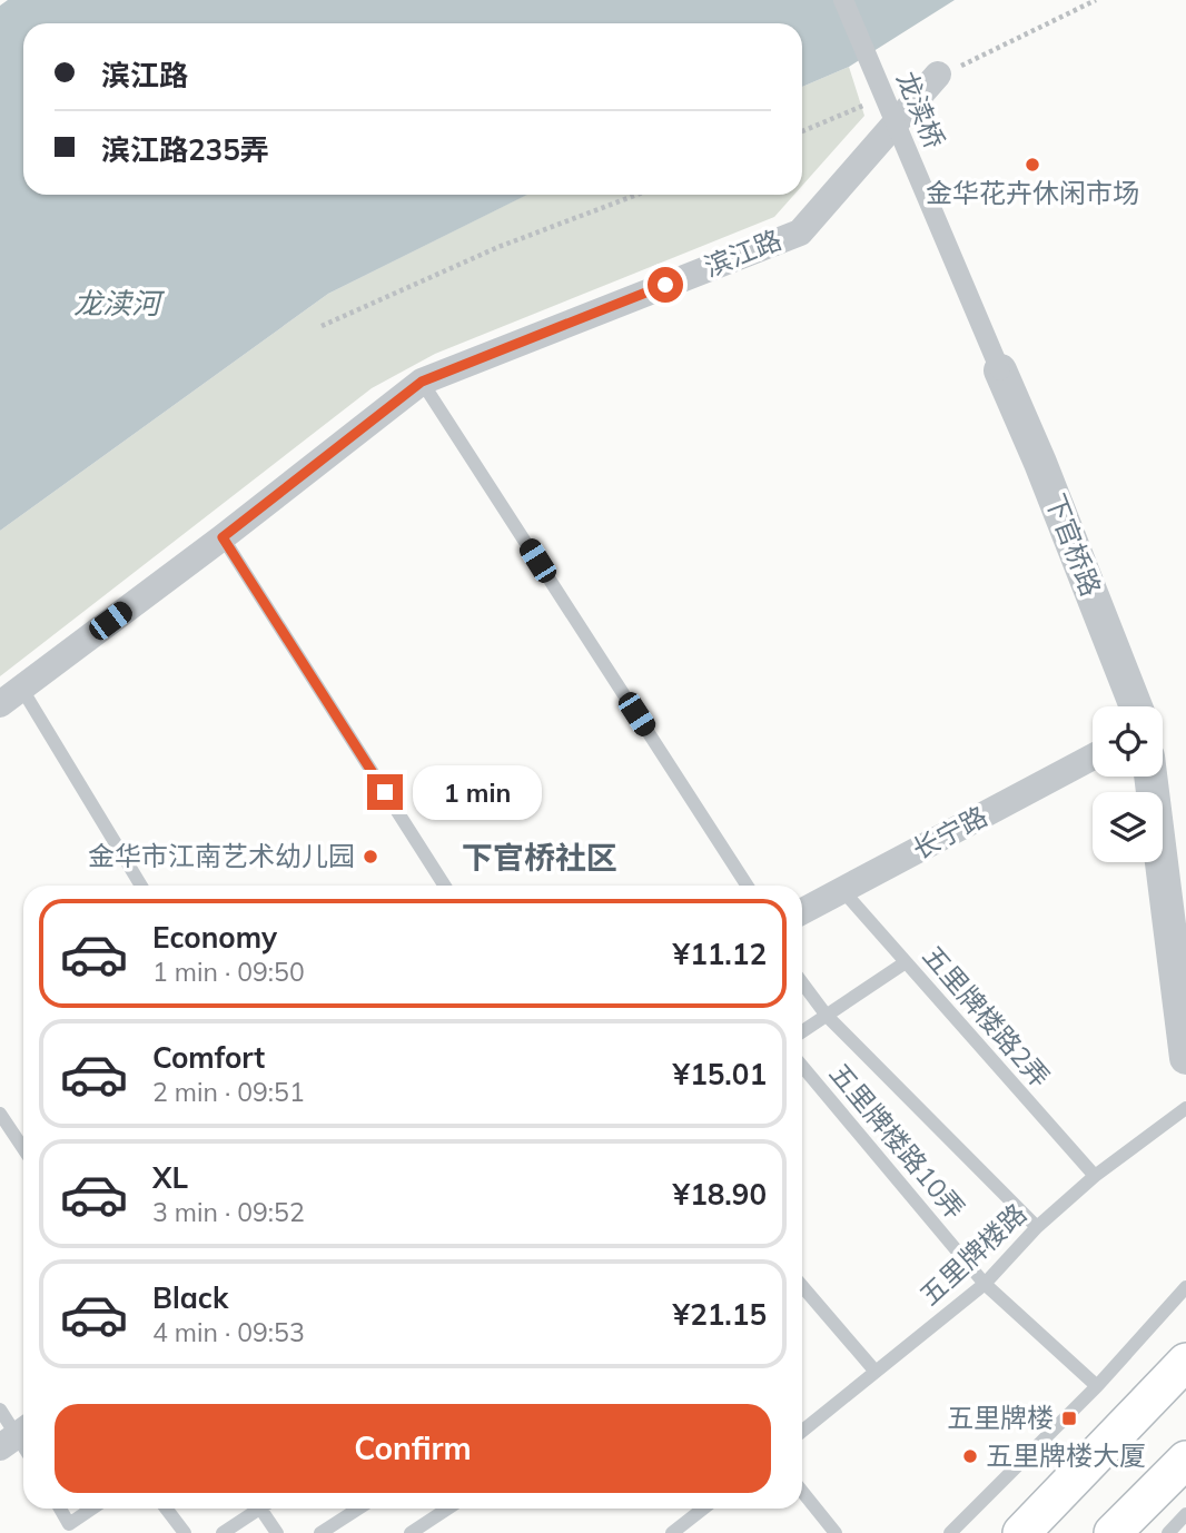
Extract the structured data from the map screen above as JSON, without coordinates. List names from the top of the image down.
{
  "streets": {
    "street": [
      "龙渎桥",
      "滨江路",
      "下官桥路",
      "长宁路"
    ],
    "lane": ["五里牌楼路2弄", "五里牌楼路10弄", "五里牌楼路"]
  },
  "crossings": [
    ["龙渎桥", "下官桥路"],
    ["长宁路", "五里牌楼路2弄"],
    ["五里牌楼路2弄", "五里牌楼路"],
    ["五里牌楼路10弄", "五里牌楼路"]
  ],
  "districts": ["下官桥社区"],
  "water": ["龙渎河"],
  "places": {
    "other": ["金华花卉休闲市场", "金华市江南艺术幼儿园", "五里牌楼大厦"],
    "transit": ["五里牌楼"]
  },
  "page": {
    "banner": ["滨江路", "滨江路235弄"],
    "bubble": "1 min",
    "list": [
      {
        "name": "Economy",
        "note": "1 min · 09:50",
        "value": "¥11.12"
      },
      {
        "name": "Comfort",
        "note": "2 min · 09:51",
        "value": "¥15.01"
      },
      {
        "name": "XL",
        "note": "3 min · 09:52",
        "value": "¥18.90"
      },
      {
        "name": "Black",
        "note": "4 min · 09:53",
        "value": "¥21.15"
      }
    ],
    "buttons": "Confirm"
  }
}
